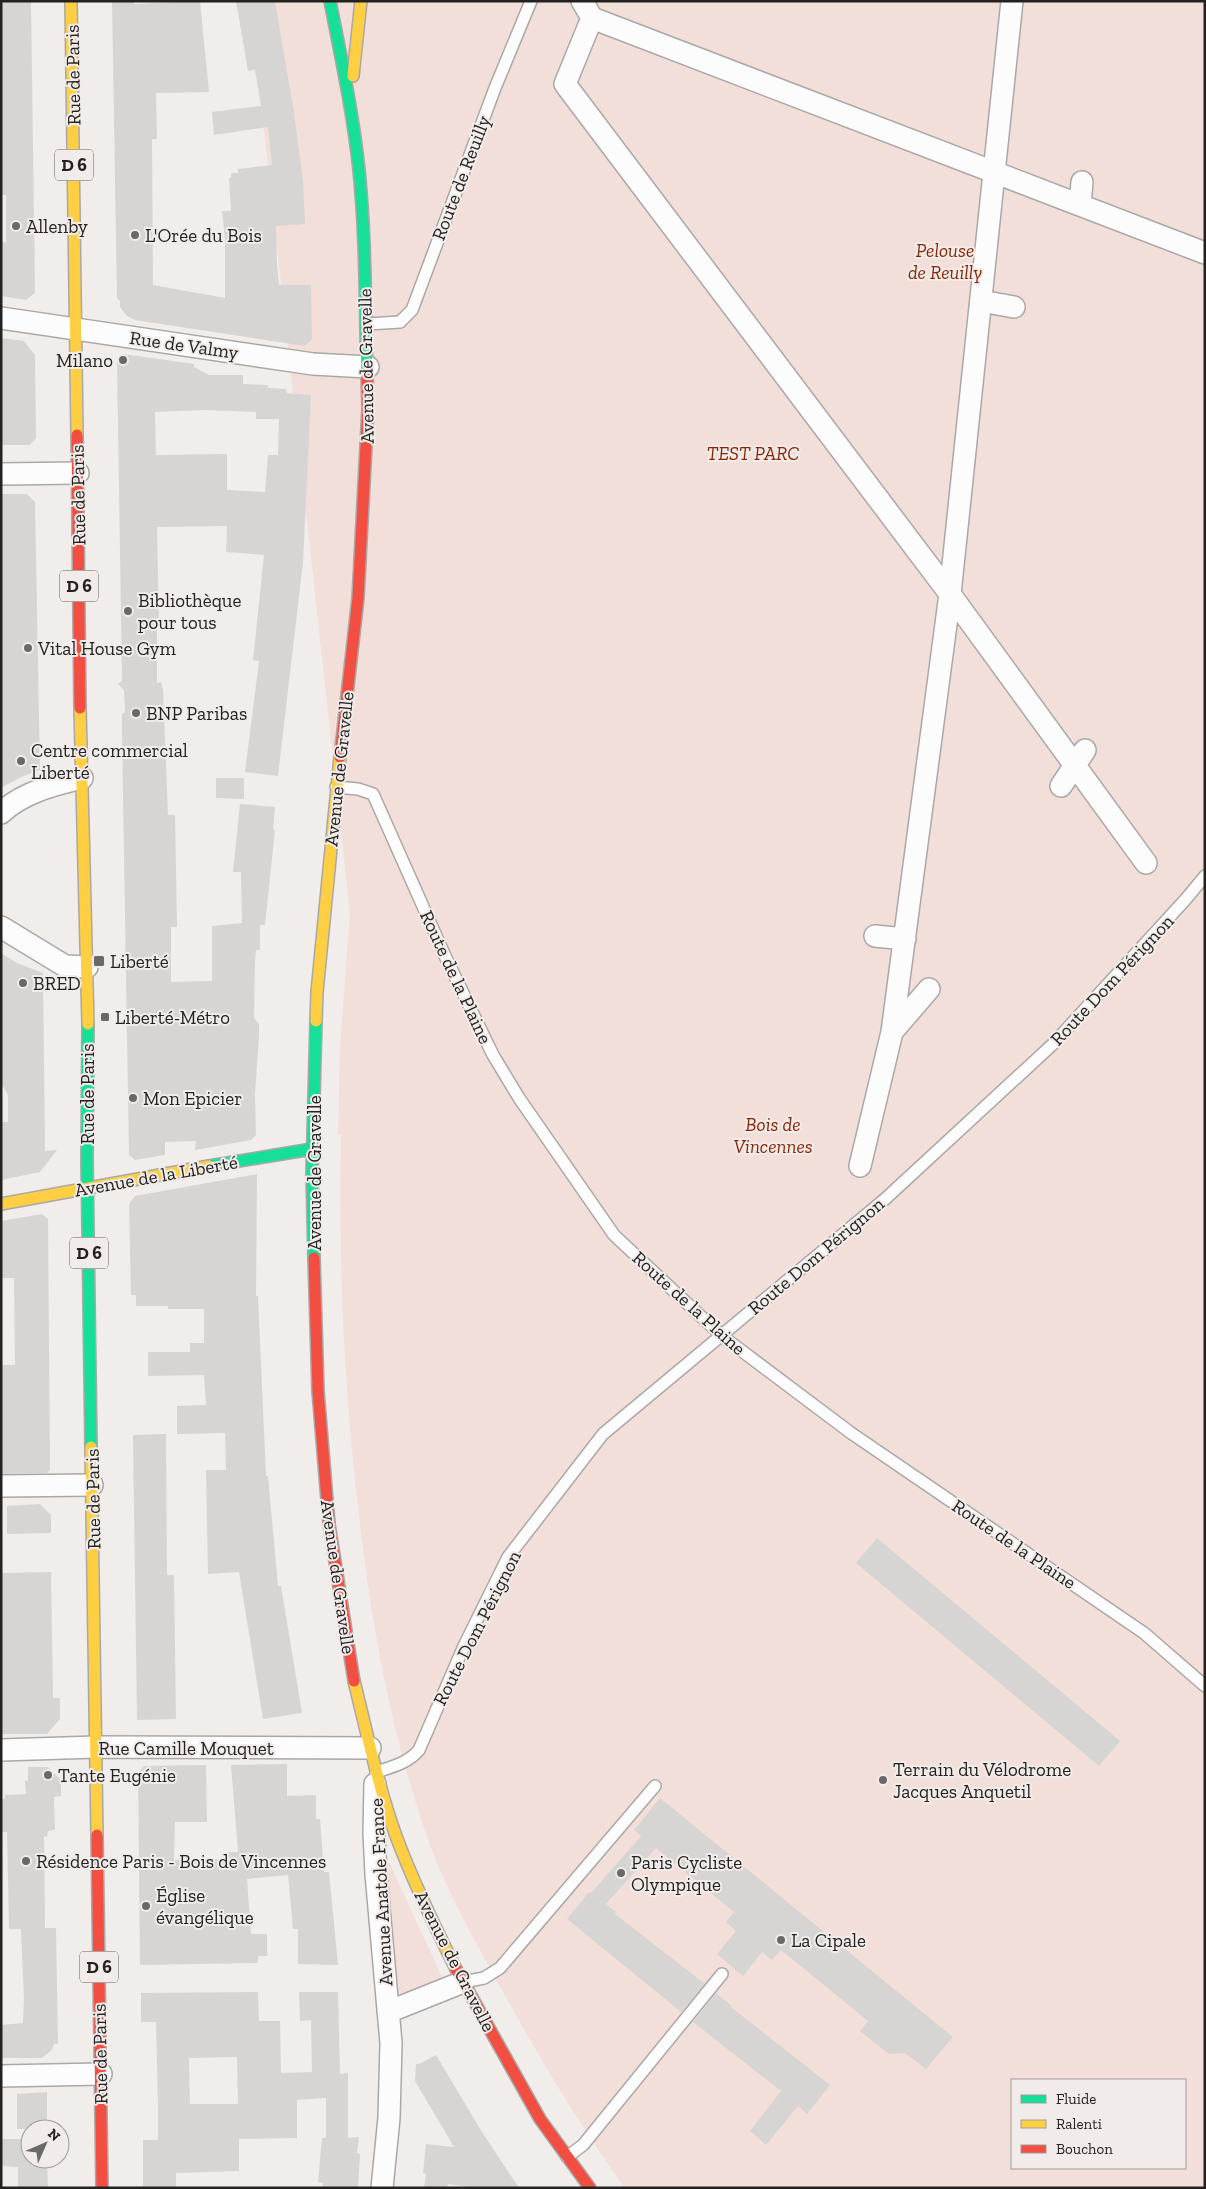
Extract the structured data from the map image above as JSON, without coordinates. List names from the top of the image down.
{
  "streets": {
    "street": [
      "Rue de Paris",
      "D 6",
      "Rue de Valmy",
      "Avenue de Gravelle",
      "Avenue de la Liberté",
      "Rue Camille Mouquet",
      "Avenue Anatole France"
    ],
    "lane": ["Route de Reuilly", "Route de la Plaine", "Route Dom Pérignon"]
  },
  "crossings": [
    ["Rue de Paris", "Rue de Valmy"],
    ["Rue de Paris", "Avenue de la Liberté"],
    ["Rue de Paris", "Rue Camille Mouquet"],
    ["Route de Reuilly", "Avenue de Gravelle"],
    ["Rue de Valmy", "Avenue de Gravelle"],
    ["Avenue de Gravelle", "Route de la Plaine"],
    ["Avenue de Gravelle", "Route Dom Pérignon"],
    ["Avenue de Gravelle", "Avenue de la Liberté"],
    ["Avenue de Gravelle", "Rue Camille Mouquet"],
    ["Avenue de Gravelle", "Avenue Anatole France"],
    ["Route de la Plaine", "Route Dom Pérignon"],
    ["Route Dom Pérignon", "Avenue Anatole France"]
  ],
  "parks": ["Pelouse de Reuilly", "TEST PARC", "Bois de Vincennes"],
  "places": {
    "other": [
      "Allenby",
      "L'Orée du Bois",
      "Milano",
      "Bibliothèque pour tous",
      "Vital House Gym",
      "BNP Paribas",
      "Centre commercial Liberté",
      "BRED",
      "Mon Epicier",
      "Tante Eugénie",
      "Terrain du Vélodrome Jacques Anquetil",
      "Résidence Paris - Bois de Vincennes",
      "Paris Cycliste Olympique",
      "Église évangélique",
      "La Cipale"
    ],
    "transit": ["Liberté", "Liberté-Métro"]
  },
  "legend": ["Fluide", "Ralenti", "Bouchon"],
  "north": "top right"
}
